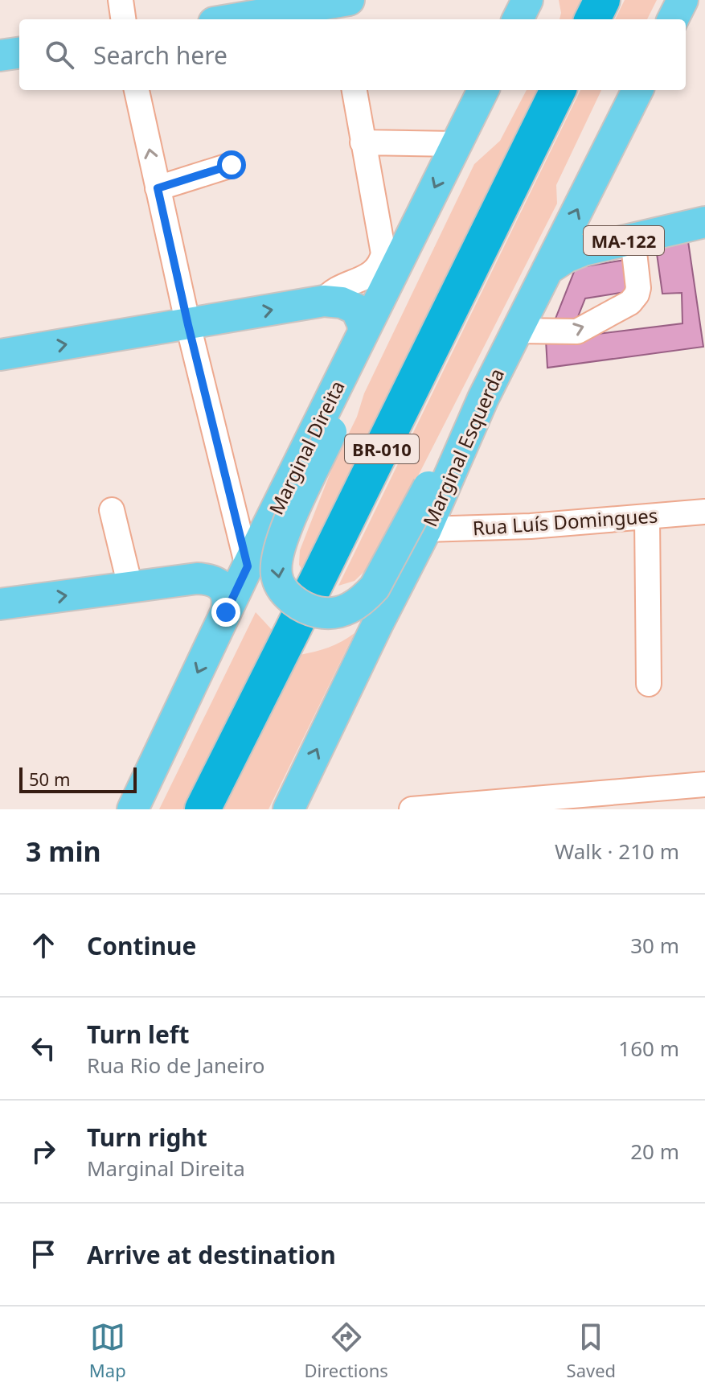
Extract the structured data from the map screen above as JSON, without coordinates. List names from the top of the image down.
{
  "streets": {
    "highway": ["BR-010"],
    "main road": ["MA-122", "Marginal Direita", "Marginal Esquerda"],
    "street": ["Rua Luís Domingues"]
  },
  "crossings": [
    ["MA-122", "Marginal Esquerda"],
    ["Marginal Esquerda", "Rua Luís Domingues"]
  ],
  "one_way": ["Marginal Direita", "Marginal Esquerda"],
  "scale_bar": "50 m",
  "page": {
    "search": "Search here",
    "scale": "50 m",
    "heading": ["3 min", "Walk · 210 m"],
    "list": [
      ["Continue", "30 m"],
      ["Turn left", "Rua Rio de Janeiro", "160 m"],
      ["Turn right", "Marginal Direita", "20 m"],
      "Arrive at destination"
    ],
    "nav": ["Map", "Directions", "Saved"]
  }
}
